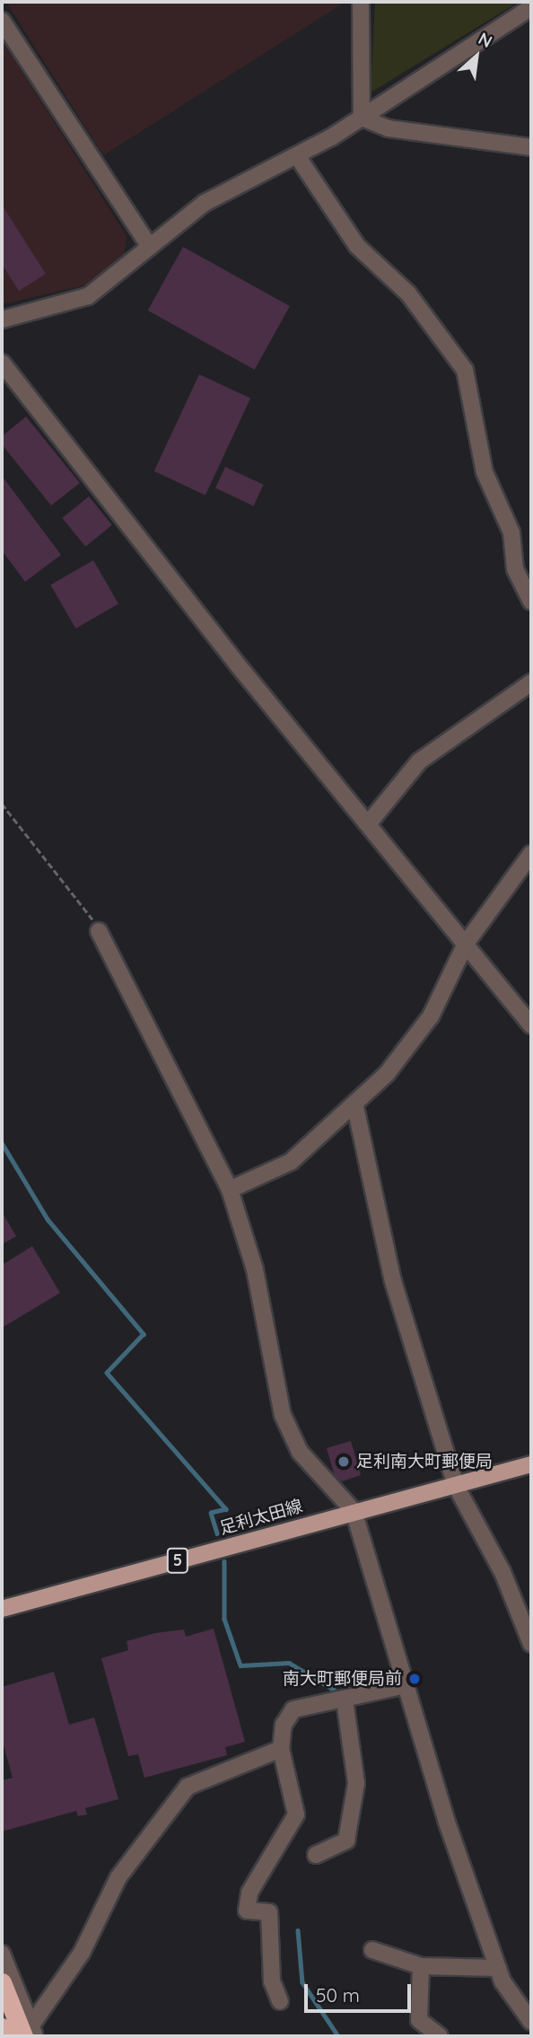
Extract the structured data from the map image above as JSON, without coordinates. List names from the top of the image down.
{
  "streets": {
    "main road": ["足利太田線", "5"]
  },
  "places": ["足利南大町郵便局", "南大町郵便局前"],
  "scale_bar": "50 m",
  "north": "top right"
}
